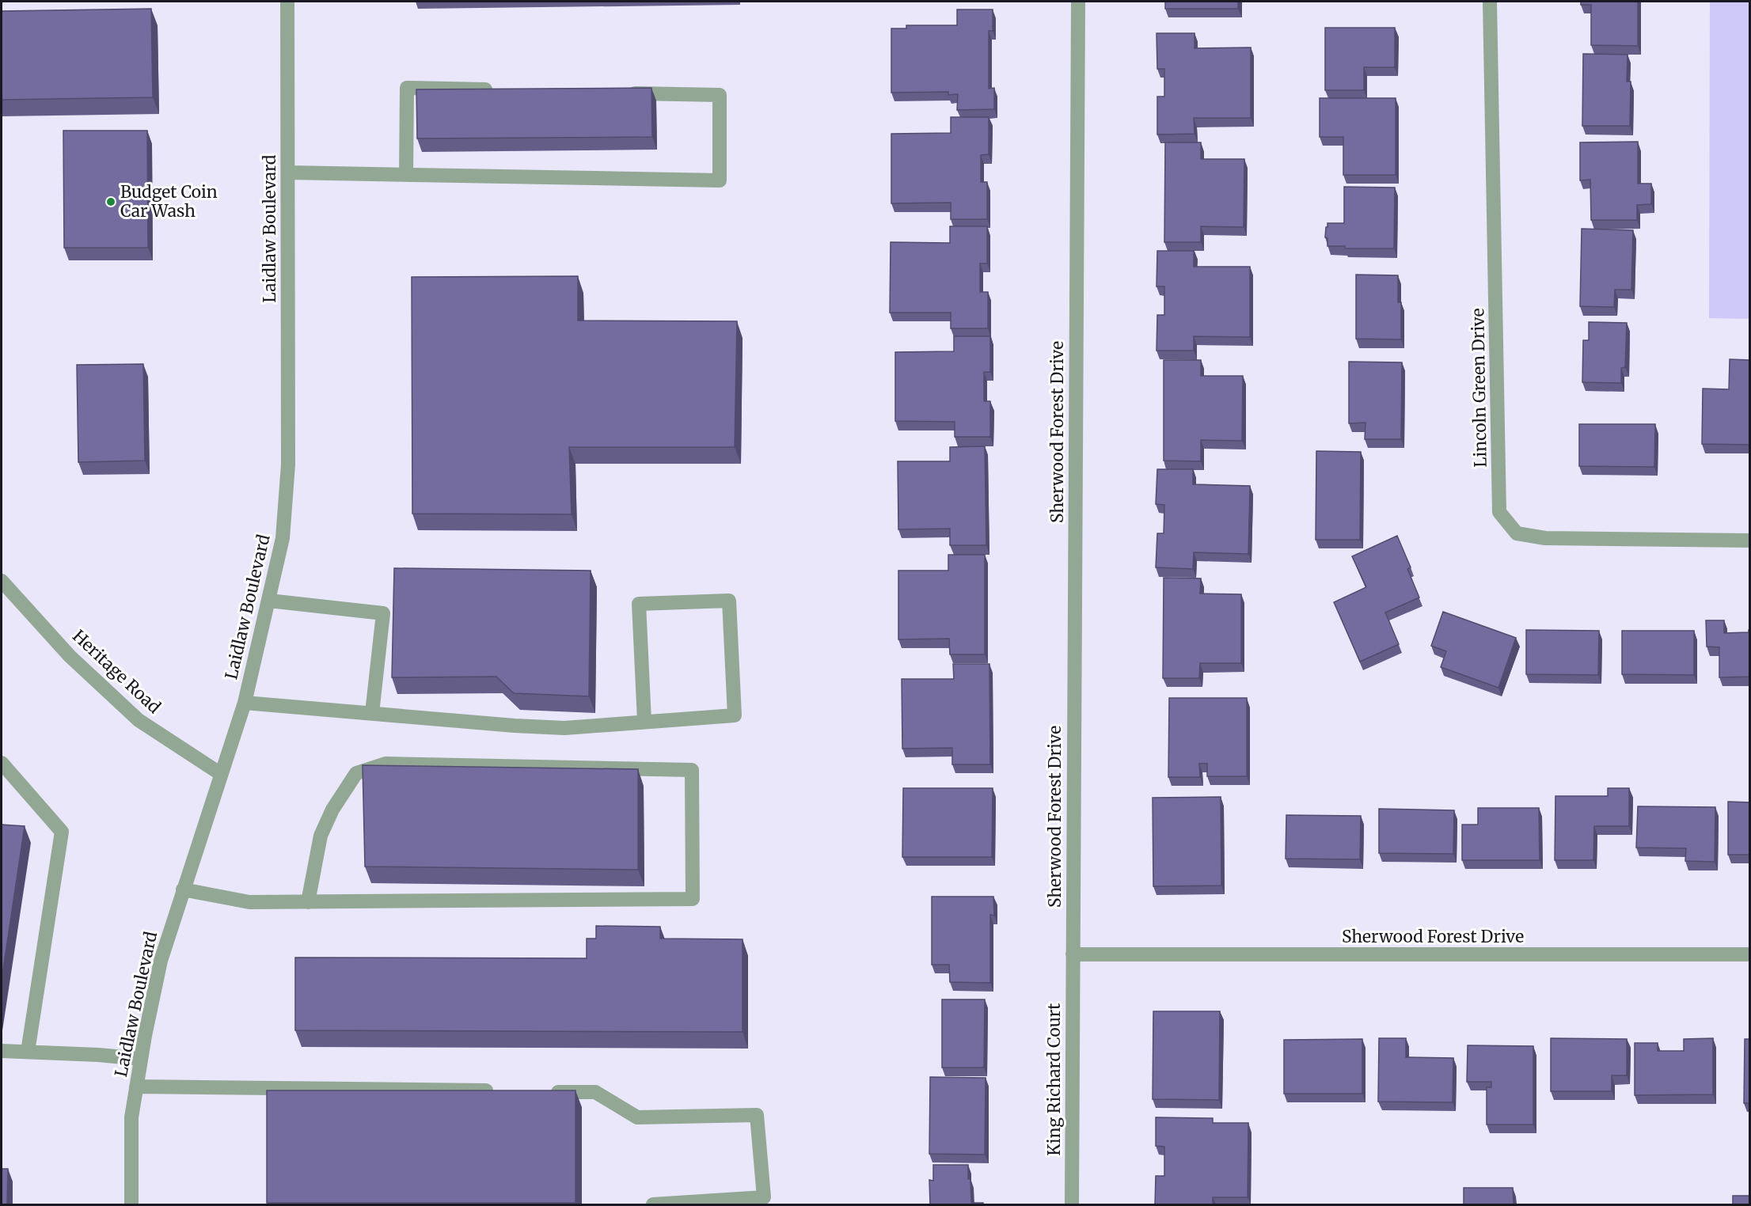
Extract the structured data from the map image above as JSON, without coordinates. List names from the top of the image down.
{
  "streets": {
    "street": [
      "Laidlaw Boulevard",
      "Lincoln Green Drive",
      "Sherwood Forest Drive",
      "Heritage Road",
      "King Richard Court"
    ]
  },
  "crossings": [
    ["Laidlaw Boulevard", "Heritage Road"],
    ["Sherwood Forest Drive", "King Richard Court"]
  ],
  "places": ["Budget Coin Car Wash"]
}
